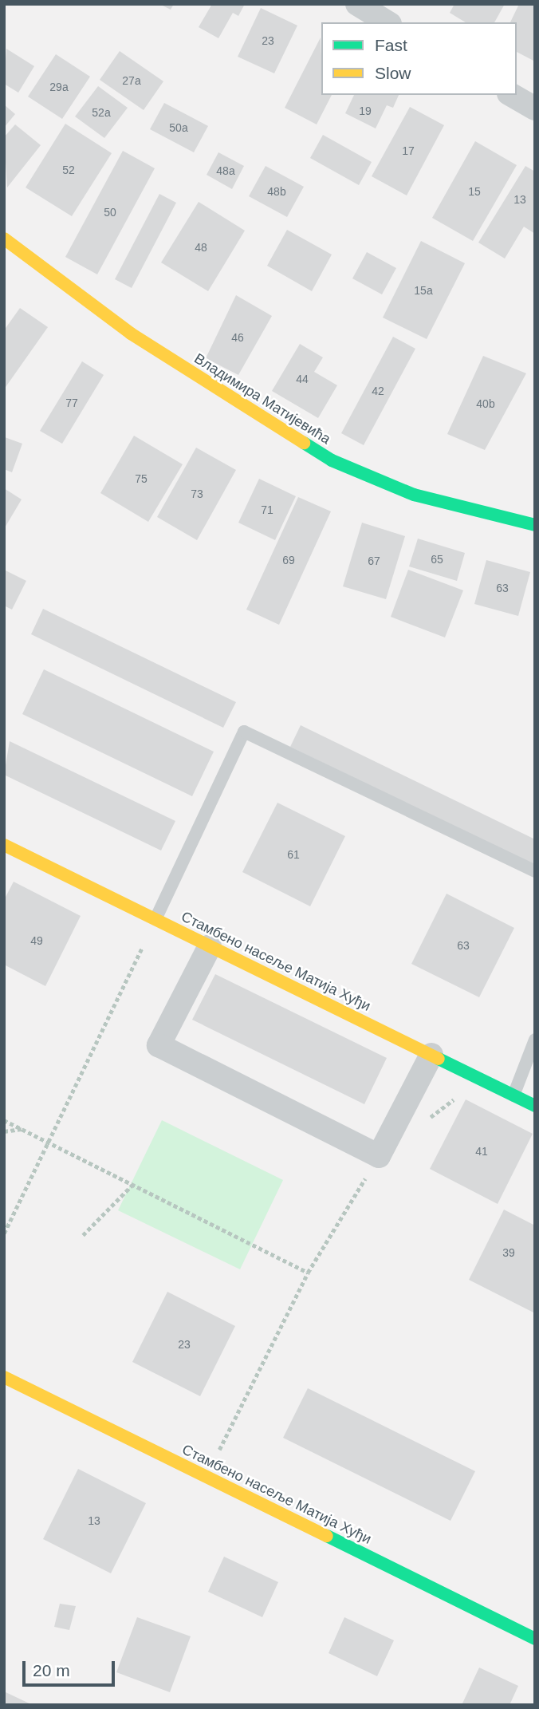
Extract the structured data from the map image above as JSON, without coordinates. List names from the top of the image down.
{
  "streets": {
    "street": ["Владимира Матијевића", "Стамбено насеље Матија Хуђи"]
  },
  "house_numbers": [
    "23",
    "27a",
    "29a",
    "19",
    "52a",
    "50a",
    "17",
    "52",
    "48a",
    "48b",
    "15",
    "13",
    "50",
    "48",
    "15a",
    "46",
    "44",
    "42",
    "77",
    "40b",
    "75",
    "73",
    "71",
    "65",
    "69",
    "67",
    "63",
    "61",
    "49",
    "63",
    "41",
    "39",
    "23",
    "13"
  ],
  "legend": ["Fast", "Slow"],
  "scale_bar": "20 m"
}
